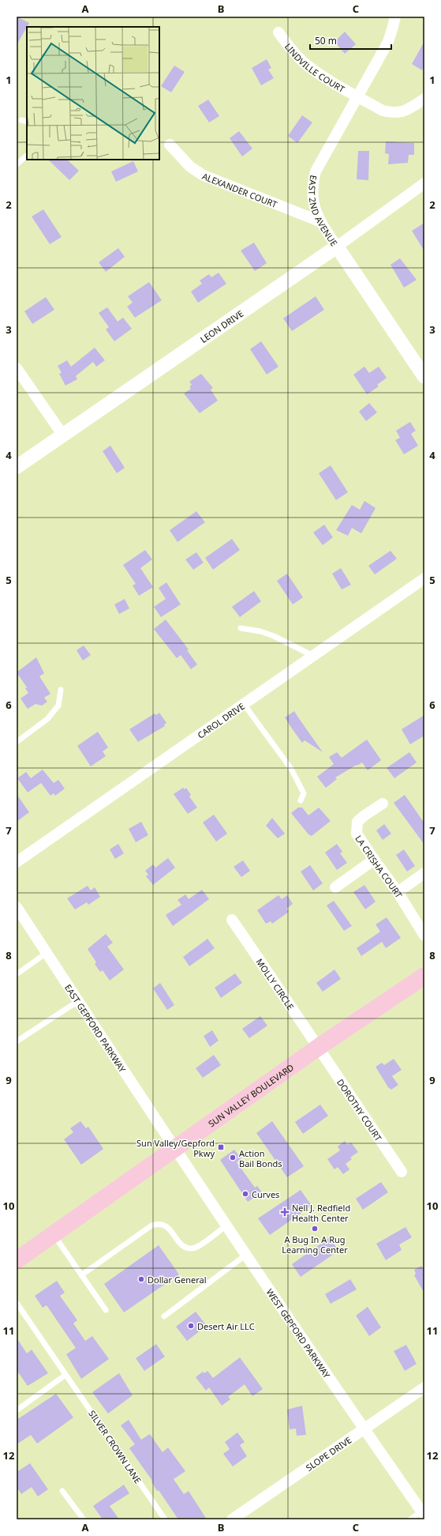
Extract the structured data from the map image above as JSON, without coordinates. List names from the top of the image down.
{
  "streets": {
    "main road": ["SUN VALLEY BOULEVARD"],
    "street": [
      "LINDVILLE COURT",
      "ALEXANDER COURT",
      "EAST 2ND AVENUE",
      "LEON DRIVE",
      "CAROL DRIVE",
      "LA CRISHA COURT",
      "MOLLY CIRCLE",
      "EAST GEPFORD PARKWAY",
      "DOROTHY COURT",
      "WEST GEPFORD PARKWAY",
      "SLOPE DRIVE"
    ],
    "lane": ["SILVER CROWN LANE"]
  },
  "crossings": [
    ["LINDVILLE COURT", "EAST 2ND AVENUE"],
    ["ALEXANDER COURT", "EAST 2ND AVENUE"],
    ["EAST 2ND AVENUE", "LEON DRIVE"],
    ["MOLLY CIRCLE", "SUN VALLEY BOULEVARD"],
    ["MOLLY CIRCLE", "DOROTHY COURT"],
    ["EAST GEPFORD PARKWAY", "SUN VALLEY BOULEVARD"],
    ["EAST GEPFORD PARKWAY", "WEST GEPFORD PARKWAY"],
    ["SUN VALLEY BOULEVARD", "DOROTHY COURT"],
    ["SUN VALLEY BOULEVARD", "WEST GEPFORD PARKWAY"],
    ["WEST GEPFORD PARKWAY", "SLOPE DRIVE"]
  ],
  "places": {
    "transit": ["Sun Valley/Gepford Pkwy"],
    "other": [
      "Action Bail Bonds",
      "Curves",
      "A Bug In A Rug Learning Center",
      "Dollar General",
      "Desert Air LLC"
    ],
    "health": ["Nell J. Redfield Health Center"]
  },
  "scale_bar": "50 m",
  "grid": {
    "columns": ["A", "B", "C"],
    "rows": [
      "1",
      "2",
      "3",
      "4",
      "5",
      "6",
      "7",
      "8",
      "9",
      "10",
      "11",
      "12"
    ]
  }
}
